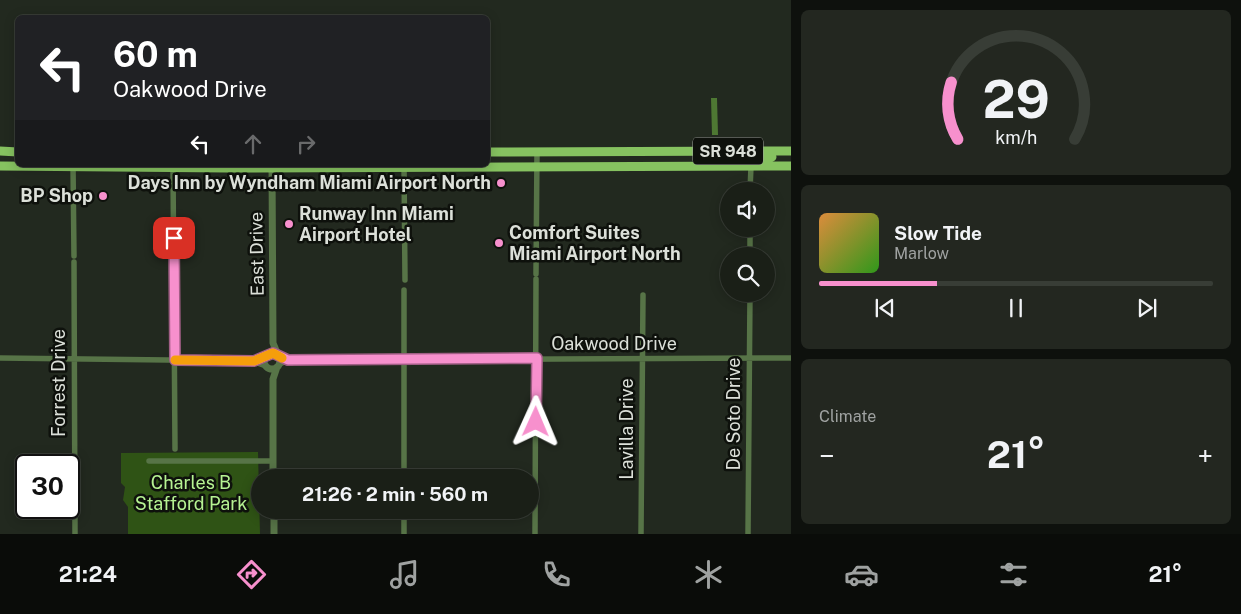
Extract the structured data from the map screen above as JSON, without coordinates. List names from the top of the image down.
{
  "streets": {
    "main road": ["SR 948"],
    "street": [
      "East Drive",
      "Oakwood Drive",
      "Forrest Drive",
      "De Soto Drive",
      "Lavilla Drive"
    ]
  },
  "crossings": [
    ["East Drive", "Oakwood Drive"],
    ["Oakwood Drive", "De Soto Drive"],
    ["Oakwood Drive", "Lavilla Drive"]
  ],
  "parks": ["Charles B Stafford Park"],
  "places": [
    "Days Inn by Wyndham Miami Airport North",
    "BP Shop",
    "Runway Inn Miami Airport Hotel",
    "Comfort Suites Miami Airport North"
  ],
  "page": {
    "turn": ["60 m", "Oakwood Drive"],
    "song": ["Slow Tide", "Marlow"],
    "tile": "Climate",
    "heat": ["−", "21°", "+"],
    "limit": "30",
    "trip": "21:26 · 2 min · 560 m",
    "tabs": ["21:24", "21°"],
    "gauge": ["29", "km/h"]
  }
}
